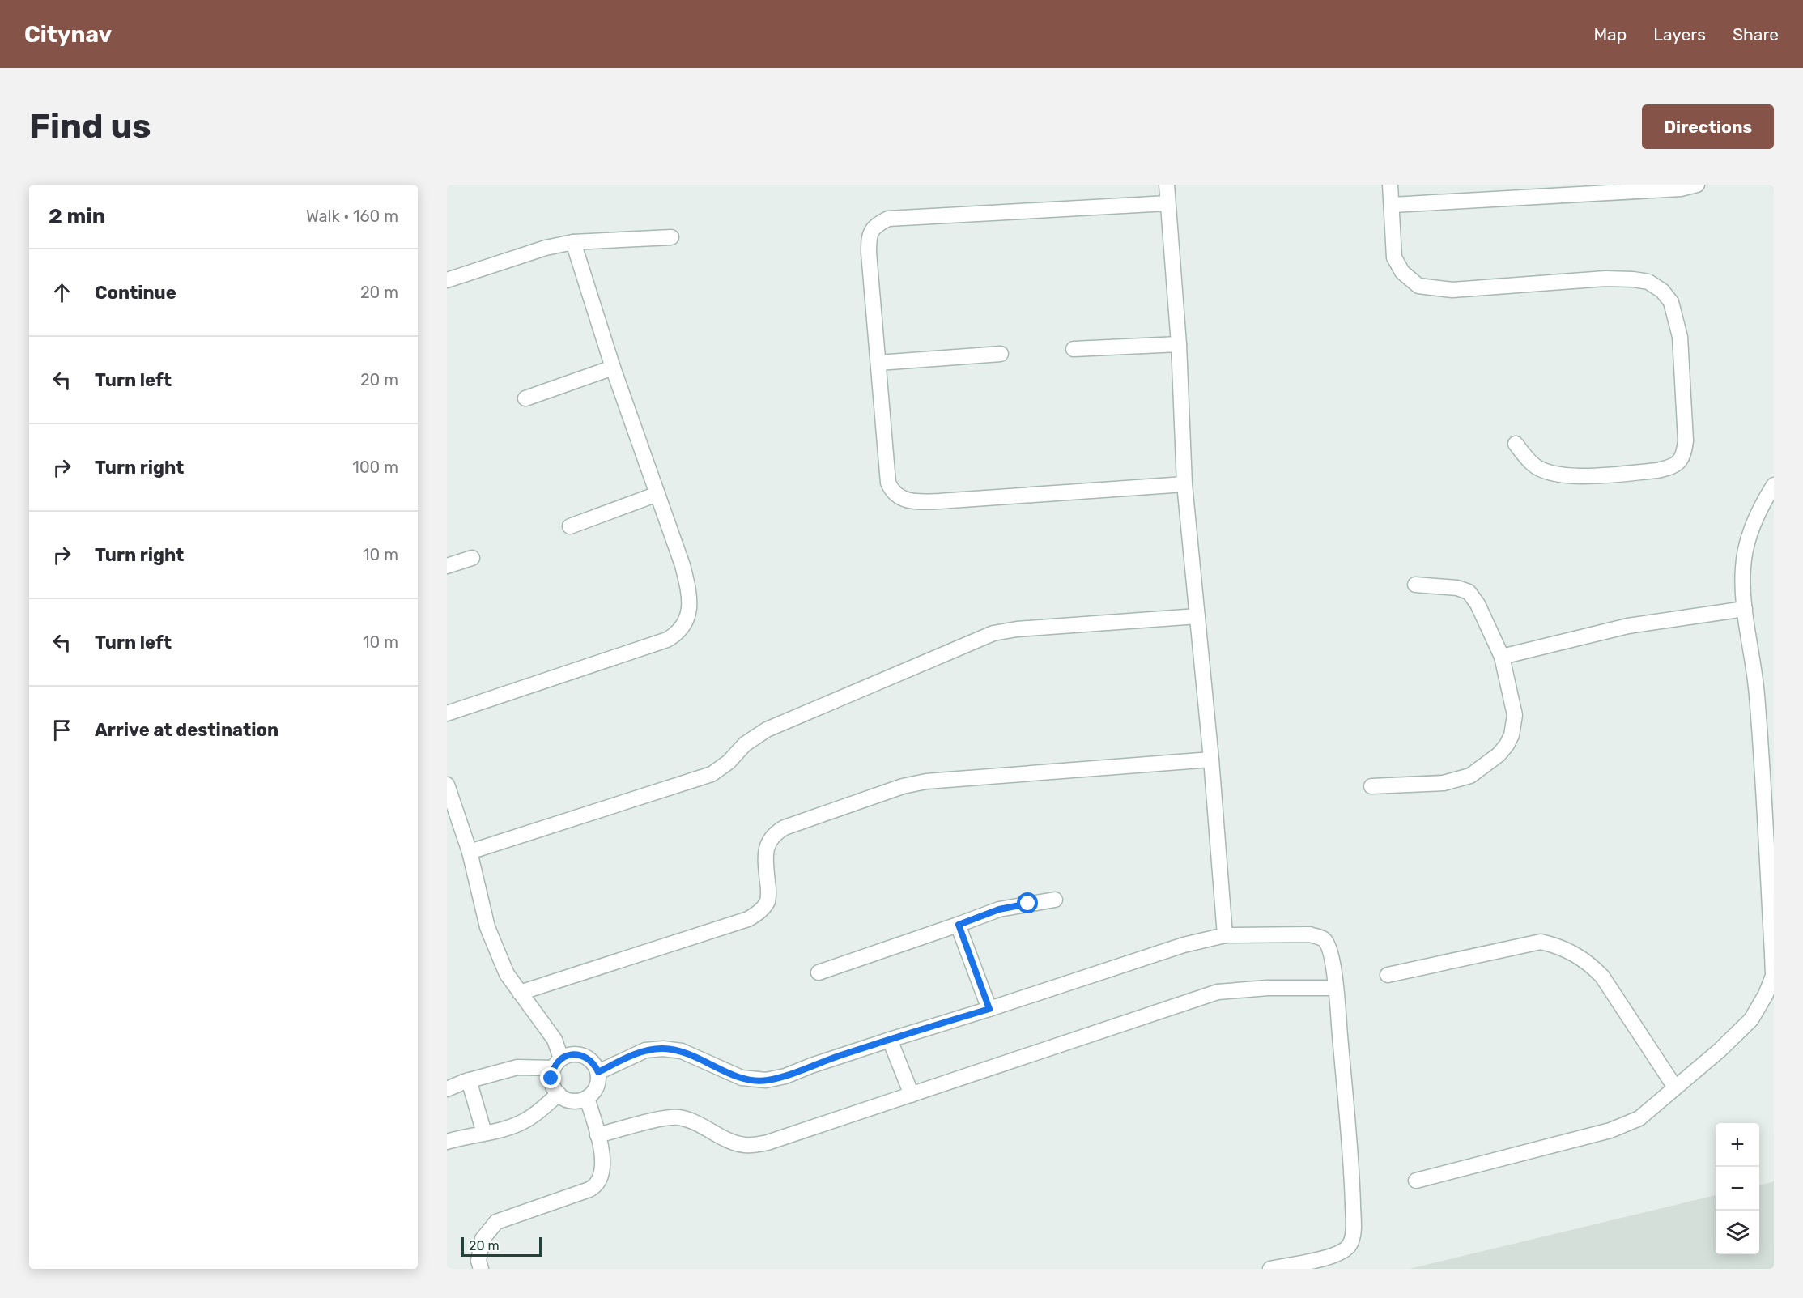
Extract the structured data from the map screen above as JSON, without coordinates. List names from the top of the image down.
{
  "scale_bar": "20 m",
  "page": {
    "header": "Citynav",
    "nav": ["Map", "Layers", "Share"],
    "buttons": "Directions",
    "title": "Find us",
    "heading": ["2 min", "Walk · 160 m"],
    "list": [
      ["Continue", "20 m"],
      ["Turn left", "20 m"],
      ["Turn right", "100 m"],
      ["Turn right", "10 m"],
      ["Turn left", "10 m"],
      "Arrive at destination"
    ],
    "map_buttons": ["+", "−"],
    "scale": "20 m"
  }
}
